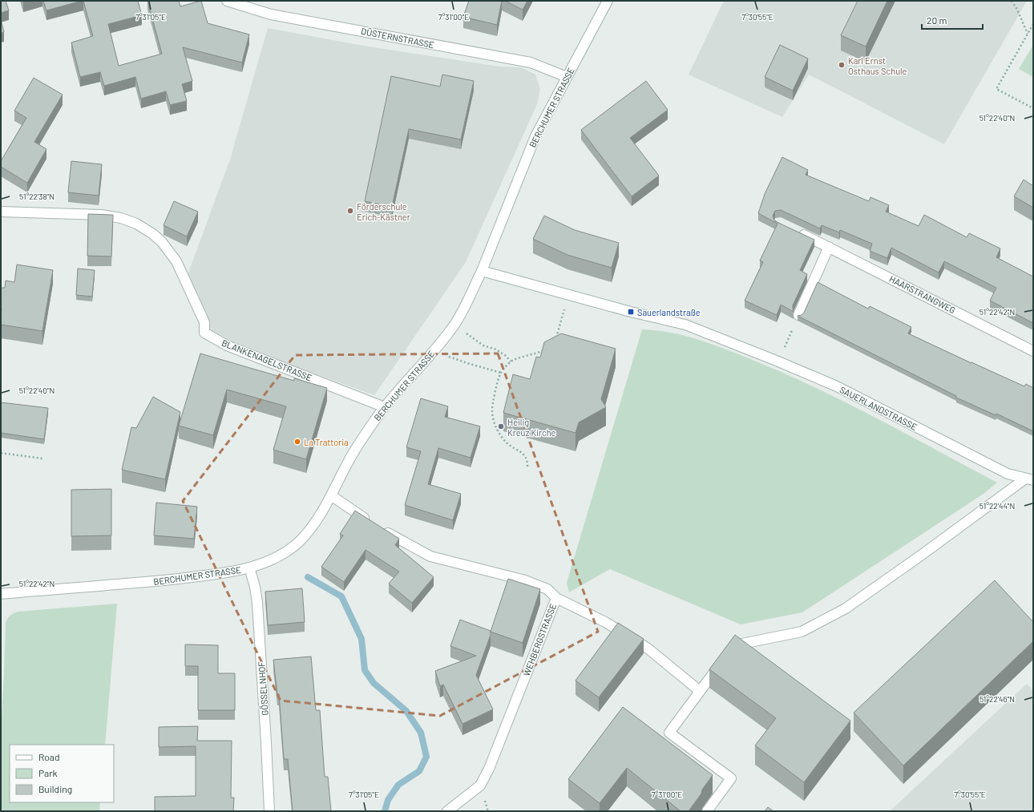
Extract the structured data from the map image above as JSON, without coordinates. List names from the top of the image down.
{
  "streets": {
    "street": [
      "DÜSTERNSTRASSE",
      "BERCHUMER STRASSE",
      "HAARSTRANGWEG",
      "BLANKENAGELSTRASSE",
      "SAUERLANDSTRASSE",
      "WEHBERGSTRASSE",
      "GÖSSELNHOF"
    ]
  },
  "crossings": [
    ["DÜSTERNSTRASSE", "BERCHUMER STRASSE"],
    ["BERCHUMER STRASSE", "BLANKENAGELSTRASSE"],
    ["BERCHUMER STRASSE", "SAUERLANDSTRASSE"],
    ["BERCHUMER STRASSE", "GÖSSELNHOF"]
  ],
  "places": {
    "other": [
      "Karl Ernst Osthaus Schule",
      "Förderschule Erich-Kästner",
      "Heilig Kreuz Kirche",
      "La Trattoria"
    ],
    "transit": ["Sauerlandstraße"]
  },
  "legend": ["Road", "Park", "Building"],
  "scale_bar": "20 m",
  "coordinates": [
    "7°31'05\"E",
    "7°31'00\"E",
    "7°30'55\"E",
    "51°22'40\"N",
    "51°22'38\"N",
    "51°22'42\"N",
    "51°22'44\"N",
    "51°22'46\"N"
  ]
}
